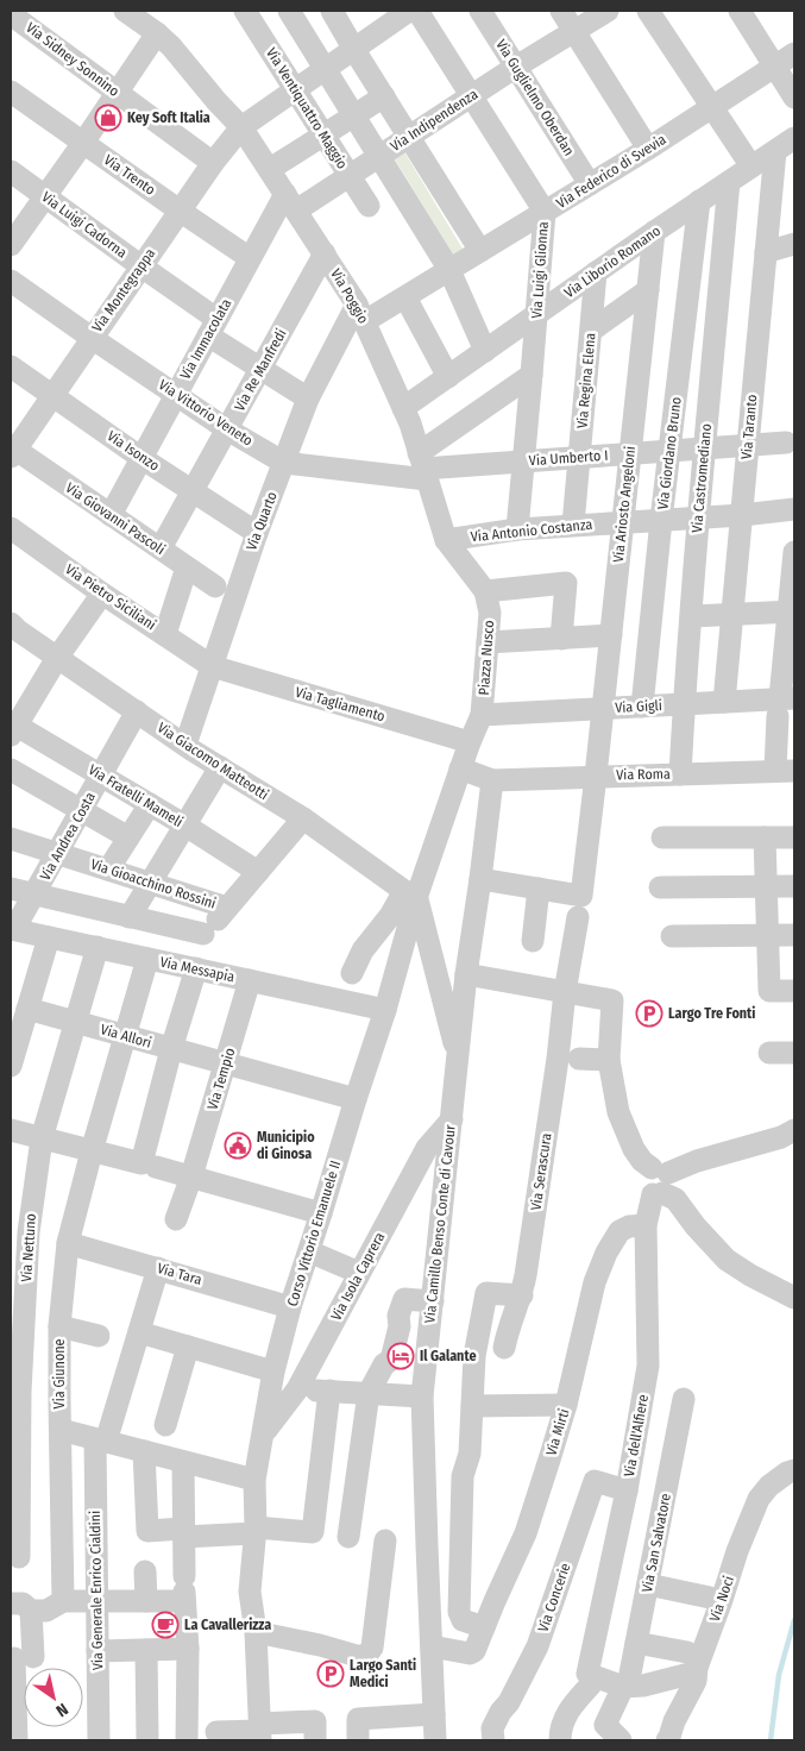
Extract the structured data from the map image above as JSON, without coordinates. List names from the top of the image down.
{
  "streets": {
    "street": [
      "Via Sidney Sonnino",
      "Via Guglielmo Oberdan",
      "Via Ventiquattro Maggio",
      "Via Indipendenza",
      "Via Federico di Svevia",
      "Via Trento",
      "Via Luigi Cadorna",
      "Via Liborio Romano",
      "Via Luigi Glionna",
      "Via Montegrappa",
      "Via Poggio",
      "Via Immacolata",
      "Via Re Manfredi",
      "Via Regina Elena",
      "Via Vittorio Veneto",
      "Via Taranto",
      "Via Isonzo",
      "Via Giordano Bruno",
      "Via Umberto I",
      "Via Castromediano",
      "Via Ariosto Angeloni",
      "Via Giovanni Pascoli",
      "Via Quarto",
      "Via Antonio Costanza",
      "Via Pietro Siciliani",
      "Piazza Nusco",
      "Via Tagliamento",
      "Via Gigli",
      "Via Giacomo Matteotti",
      "Via Roma",
      "Via Fratelli Mameli",
      "Via Andrea Costa",
      "Via Gioacchino Rossini",
      "Via Messapia",
      "Via Allori",
      "Via Tempio",
      "Via Serascura",
      "Via Camillo Benso Conte di Cavour",
      "Corso Vittorio Emanuele II",
      "Via Nettuno",
      "Via Tara",
      "Via Isola Caprera",
      "Via Giunone",
      "Via Mirti",
      "Via dell'Alfiere",
      "Via San Salvatore",
      "Via Generale Enrico Cialdini",
      "Via Concerie",
      "Via Noci"
    ]
  },
  "crossings": [
    ["Via Sidney Sonnino", "Via Montegrappa"],
    ["Via Guglielmo Oberdan", "Via Indipendenza"],
    ["Via Guglielmo Oberdan", "Via Federico di Svevia"],
    ["Via Ventiquattro Maggio", "Via Indipendenza"],
    ["Via Ventiquattro Maggio", "Via Montegrappa"],
    ["Via Indipendenza", "Via Luigi Glionna"],
    ["Via Indipendenza", "Via Poggio"],
    ["Via Indipendenza", "Via Immacolata"],
    ["Via Federico di Svevia", "Via Luigi Glionna"],
    ["Via Federico di Svevia", "Via Poggio"],
    ["Via Federico di Svevia", "Via Quarto"],
    ["Via Trento", "Via Montegrappa"],
    ["Via Trento", "Via Immacolata"],
    ["Via Luigi Cadorna", "Via Montegrappa"],
    ["Via Luigi Cadorna", "Via Immacolata"],
    ["Via Luigi Cadorna", "Via Re Manfredi"],
    ["Via Luigi Cadorna", "Via Quarto"],
    ["Via Liborio Romano", "Via Luigi Glionna"],
    ["Via Liborio Romano", "Via Poggio"],
    ["Via Liborio Romano", "Via Regina Elena"],
    ["Via Liborio Romano", "Via Taranto"],
    ["Via Liborio Romano", "Via Giordano Bruno"],
    ["Via Liborio Romano", "Via Castromediano"],
    ["Via Liborio Romano", "Via Ariosto Angeloni"],
    ["Via Luigi Glionna", "Via Umberto I"],
    ["Via Luigi Glionna", "Via Antonio Costanza"],
    ["Via Montegrappa", "Via Poggio"],
    ["Via Montegrappa", "Via Vittorio Veneto"],
    ["Via Montegrappa", "Via Isonzo"],
    ["Via Montegrappa", "Via Giovanni Pascoli"],
    ["Via Poggio", "Via Immacolata"],
    ["Via Poggio", "Via Re Manfredi"],
    ["Via Poggio", "Via Vittorio Veneto"],
    ["Via Poggio", "Via Umberto I"],
    ["Via Poggio", "Via Quarto"],
    ["Via Poggio", "Piazza Nusco"],
    ["Via Immacolata", "Via Vittorio Veneto"],
    ["Via Immacolata", "Via Isonzo"],
    ["Via Immacolata", "Via Giovanni Pascoli"],
    ["Via Re Manfredi", "Via Vittorio Veneto"],
    ["Via Re Manfredi", "Via Isonzo"],
    ["Via Re Manfredi", "Via Giovanni Pascoli"],
    ["Via Regina Elena", "Via Umberto I"],
    ["Via Regina Elena", "Via Antonio Costanza"],
    ["Via Vittorio Veneto", "Via Umberto I"],
    ["Via Vittorio Veneto", "Via Quarto"],
    ["Via Vittorio Veneto", "Piazza Nusco"],
    ["Via Taranto", "Via Umberto I"],
    ["Via Taranto", "Via Antonio Costanza"],
    ["Via Taranto", "Via Gigli"],
    ["Via Isonzo", "Via Quarto"],
    ["Via Giordano Bruno", "Via Umberto I"],
    ["Via Giordano Bruno", "Via Antonio Costanza"],
    ["Via Giordano Bruno", "Via Gigli"],
    ["Via Umberto I", "Via Castromediano"],
    ["Via Umberto I", "Via Ariosto Angeloni"],
    ["Via Umberto I", "Piazza Nusco"],
    ["Via Castromediano", "Via Antonio Costanza"],
    ["Via Castromediano", "Via Gigli"],
    ["Via Castromediano", "Via Roma"],
    ["Via Ariosto Angeloni", "Via Antonio Costanza"],
    ["Via Ariosto Angeloni", "Via Gigli"],
    ["Via Ariosto Angeloni", "Via Roma"],
    ["Via Ariosto Angeloni", "Via Serascura"],
    ["Via Quarto", "Via Pietro Siciliani"],
    ["Via Quarto", "Via Tagliamento"],
    ["Via Quarto", "Via Giacomo Matteotti"],
    ["Via Antonio Costanza", "Piazza Nusco"],
    ["Via Pietro Siciliani", "Via Tagliamento"],
    ["Piazza Nusco", "Via Tagliamento"],
    ["Piazza Nusco", "Via Gigli"],
    ["Piazza Nusco", "Corso Vittorio Emanuele II"],
    ["Via Tagliamento", "Corso Vittorio Emanuele II"],
    ["Via Giacomo Matteotti", "Via Andrea Costa"],
    ["Via Giacomo Matteotti", "Corso Vittorio Emanuele II"],
    ["Via Roma", "Via Camillo Benso Conte di Cavour"],
    ["Via Fratelli Mameli", "Via Andrea Costa"],
    ["Via Andrea Costa", "Via Gioacchino Rossini"],
    ["Via Andrea Costa", "Via Messapia"],
    ["Via Messapia", "Via Tempio"],
    ["Via Messapia", "Corso Vittorio Emanuele II"],
    ["Via Messapia", "Via Nettuno"],
    ["Via Messapia", "Via Giunone"],
    ["Via Allori", "Via Tempio"],
    ["Via Allori", "Corso Vittorio Emanuele II"],
    ["Via Allori", "Via Nettuno"],
    ["Via Allori", "Via Giunone"],
    ["Via Camillo Benso Conte di Cavour", "Via Isola Caprera"],
    ["Via Camillo Benso Conte di Cavour", "Via Mirti"],
    ["Corso Vittorio Emanuele II", "Via Tara"],
    ["Corso Vittorio Emanuele II", "Via Isola Caprera"],
    ["Via Tara", "Via Giunone"],
    ["Via Tara", "Via Generale Enrico Cialdini"],
    ["Via Mirti", "Via dell'Alfiere"],
    ["Via dell'Alfiere", "Via Concerie"]
  ],
  "places": {
    "shop": ["Key Soft Italia"],
    "parking": ["Largo Tre Fonti", "Largo Santi Medici"],
    "public building": ["Municipio di Ginosa"],
    "hotel": ["Il Galante"],
    "cafe": ["La Cavallerizza"]
  },
  "north": "bottom right"
}
